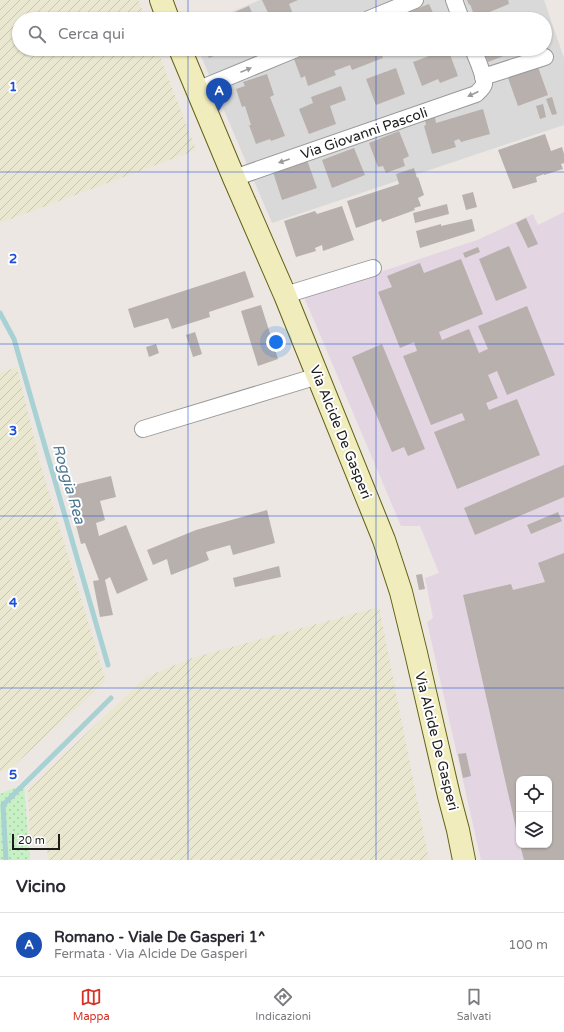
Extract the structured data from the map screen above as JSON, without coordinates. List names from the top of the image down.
{
  "streets": {
    "main road": ["Via Alcide De Gasperi"],
    "street": ["Via Giovanni Pascoli"]
  },
  "crossings": [
    ["Via Giovanni Pascoli", "Via Alcide De Gasperi"]
  ],
  "water": ["Roggia Rea"],
  "scale_bar": "20 m",
  "page": {
    "search": "Cerca qui",
    "pins": "A",
    "scale": "20 m",
    "heading": "Vicino",
    "list": [
      {
        "mark": "A",
        "name": "Romano - Viale De Gasperi 1^",
        "note": "Fermata · Via Alcide De Gasperi",
        "value": "100 m"
      }
    ],
    "nav": ["Mappa", "Indicazioni", "Salvati"]
  },
  "grid": {
    "rows": [
      "1",
      "2",
      "3",
      "4",
      "5"
    ]
  }
}
